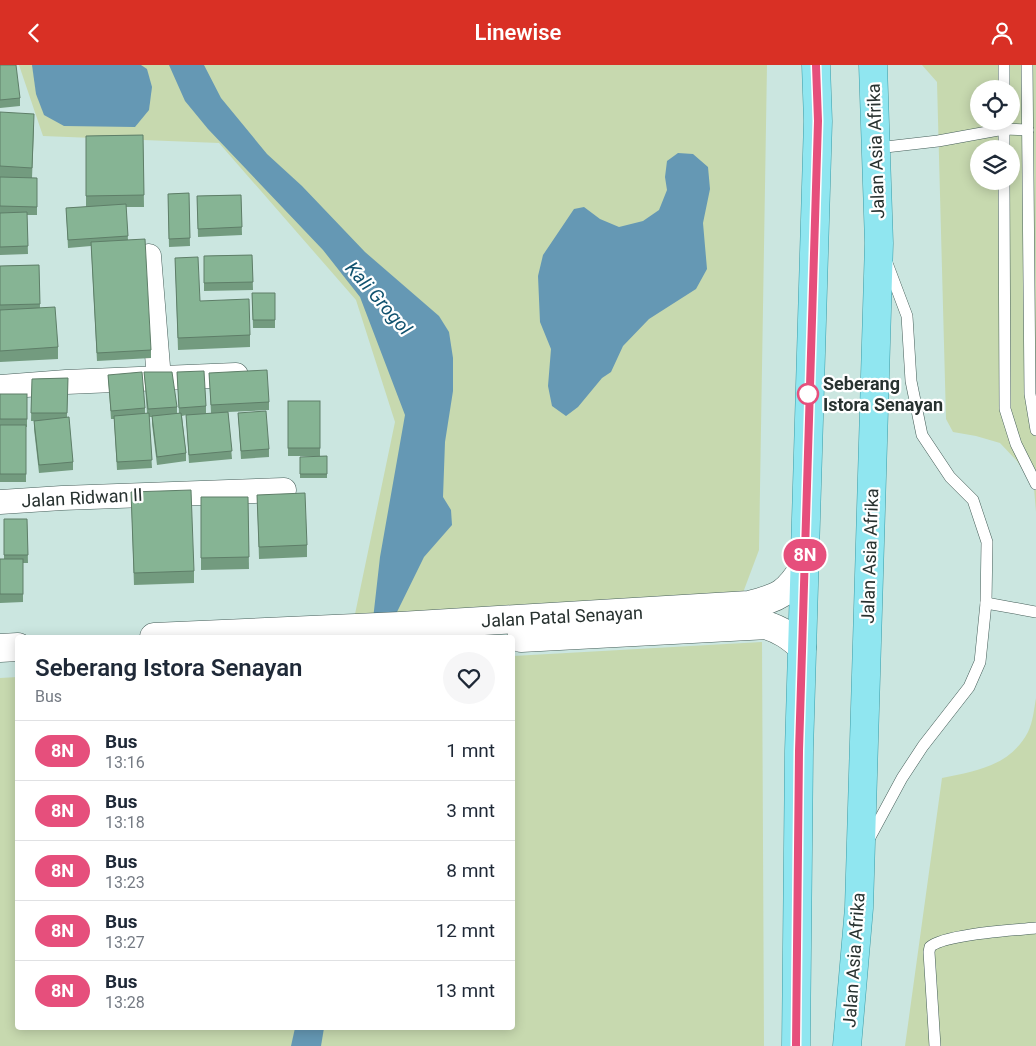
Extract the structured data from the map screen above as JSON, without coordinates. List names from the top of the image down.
{
  "streets": {
    "main road": ["Jalan Asia Afrika", "Jalan Patal Senayan"],
    "street": ["Jalan Ridwan II"]
  },
  "water": ["Kali Grogol"],
  "places": ["Seberang Istora Senayan"],
  "lines": ["bus line 8N"],
  "page": {
    "header": "Linewise",
    "on_map": "8N",
    "heading": ["Seberang Istora Senayan", "Bus"],
    "list": [
      {
        "mark": "8N",
        "name": "Bus",
        "note": "13:16",
        "value": "1 mnt"
      },
      {
        "mark": "8N",
        "name": "Bus",
        "note": "13:18",
        "value": "3 mnt"
      },
      {
        "mark": "8N",
        "name": "Bus",
        "note": "13:23",
        "value": "8 mnt"
      },
      {
        "mark": "8N",
        "name": "Bus",
        "note": "13:27",
        "value": "12 mnt"
      },
      {
        "mark": "8N",
        "name": "Bus",
        "note": "13:28",
        "value": "13 mnt"
      }
    ]
  }
}
